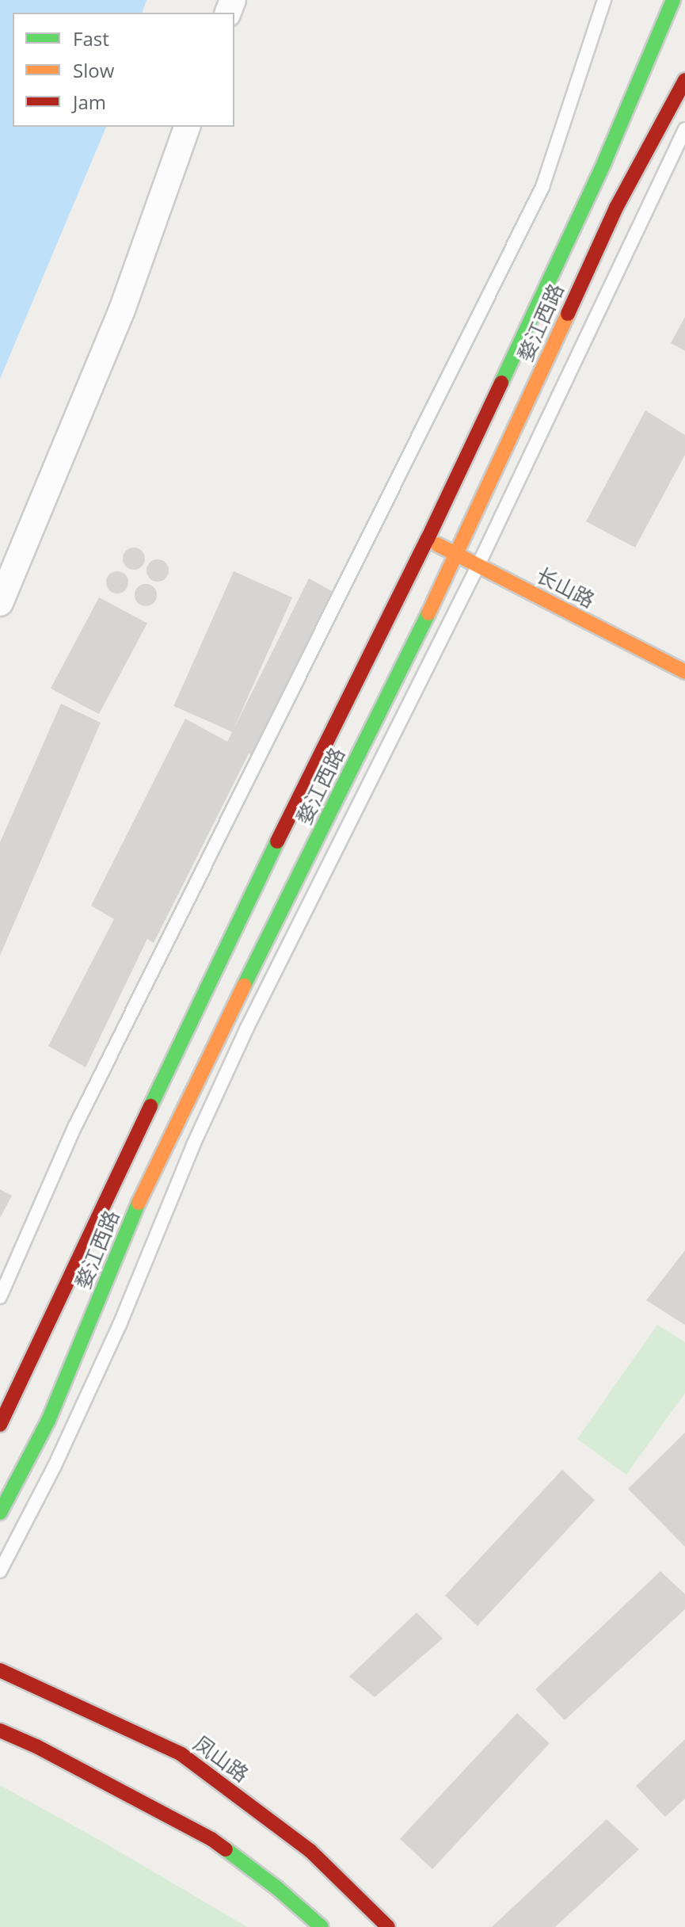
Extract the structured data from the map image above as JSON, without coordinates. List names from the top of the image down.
{
  "streets": {
    "main road": ["婺江西路", "长山路", "凤山路"]
  },
  "crossings": [
    ["婺江西路", "长山路"]
  ],
  "legend": ["Fast", "Slow", "Jam"]
}
